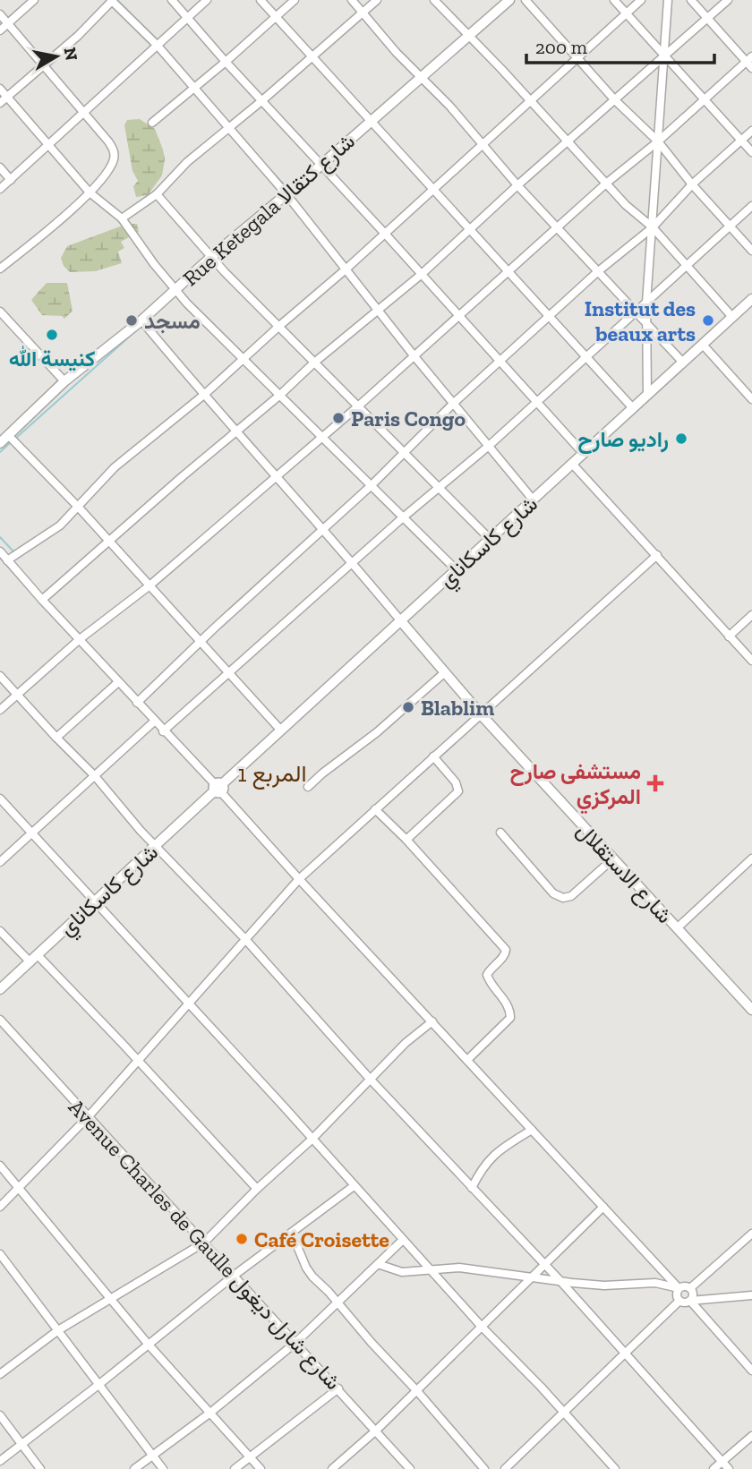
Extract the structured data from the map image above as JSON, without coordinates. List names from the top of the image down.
{
  "streets": {
    "street": [
      "Rue Ketegala شارع كتقالا",
      "شارع كاسكاناي",
      "شارع الاستقلال",
      "Avenue Charles de Gaulle شارع شارل ديغول"
    ]
  },
  "crossings": [
    ["شارع كاسكاناي", "شارع الاستقلال"]
  ],
  "districts": ["المربع 1"],
  "places": {
    "other": [
      "مسجد",
      "Institut des beaux arts",
      "كنيسة الله",
      "Paris Congo",
      "راديو صارح",
      "Blablim",
      "Café Croisette"
    ],
    "health": ["مستشفى صارح المركزي"]
  },
  "scale_bar": "200 m",
  "north": "right"
}
